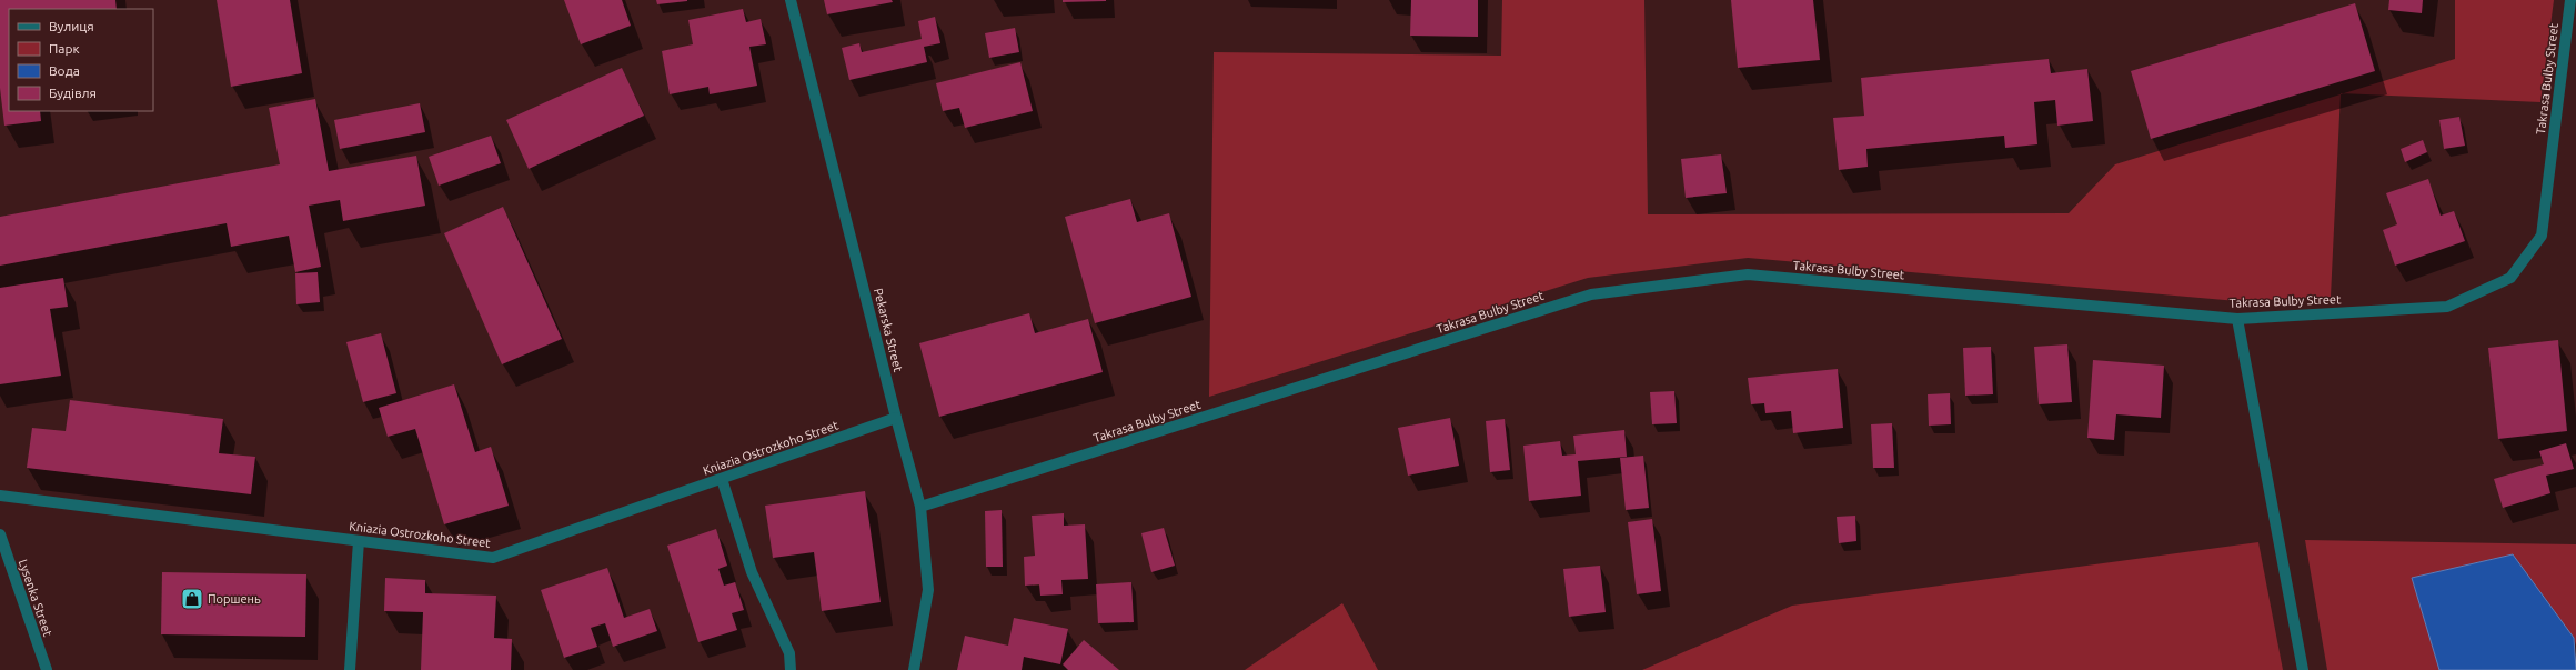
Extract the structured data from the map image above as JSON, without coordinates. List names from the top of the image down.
{
  "streets": {
    "street": [
      "Takrasa Bulby Street",
      "Pekarska Street",
      "Kniazia Ostrozkoho Street",
      "Lysenka Street"
    ]
  },
  "crossings": [
    ["Takrasa Bulby Street", "Pekarska Street"],
    ["Pekarska Street", "Kniazia Ostrozkoho Street"]
  ],
  "places": {
    "shop": ["Поршень"]
  },
  "legend": [
    "Вулиця",
    "Парк",
    "Вода",
    "Будівля"
  ]
}
